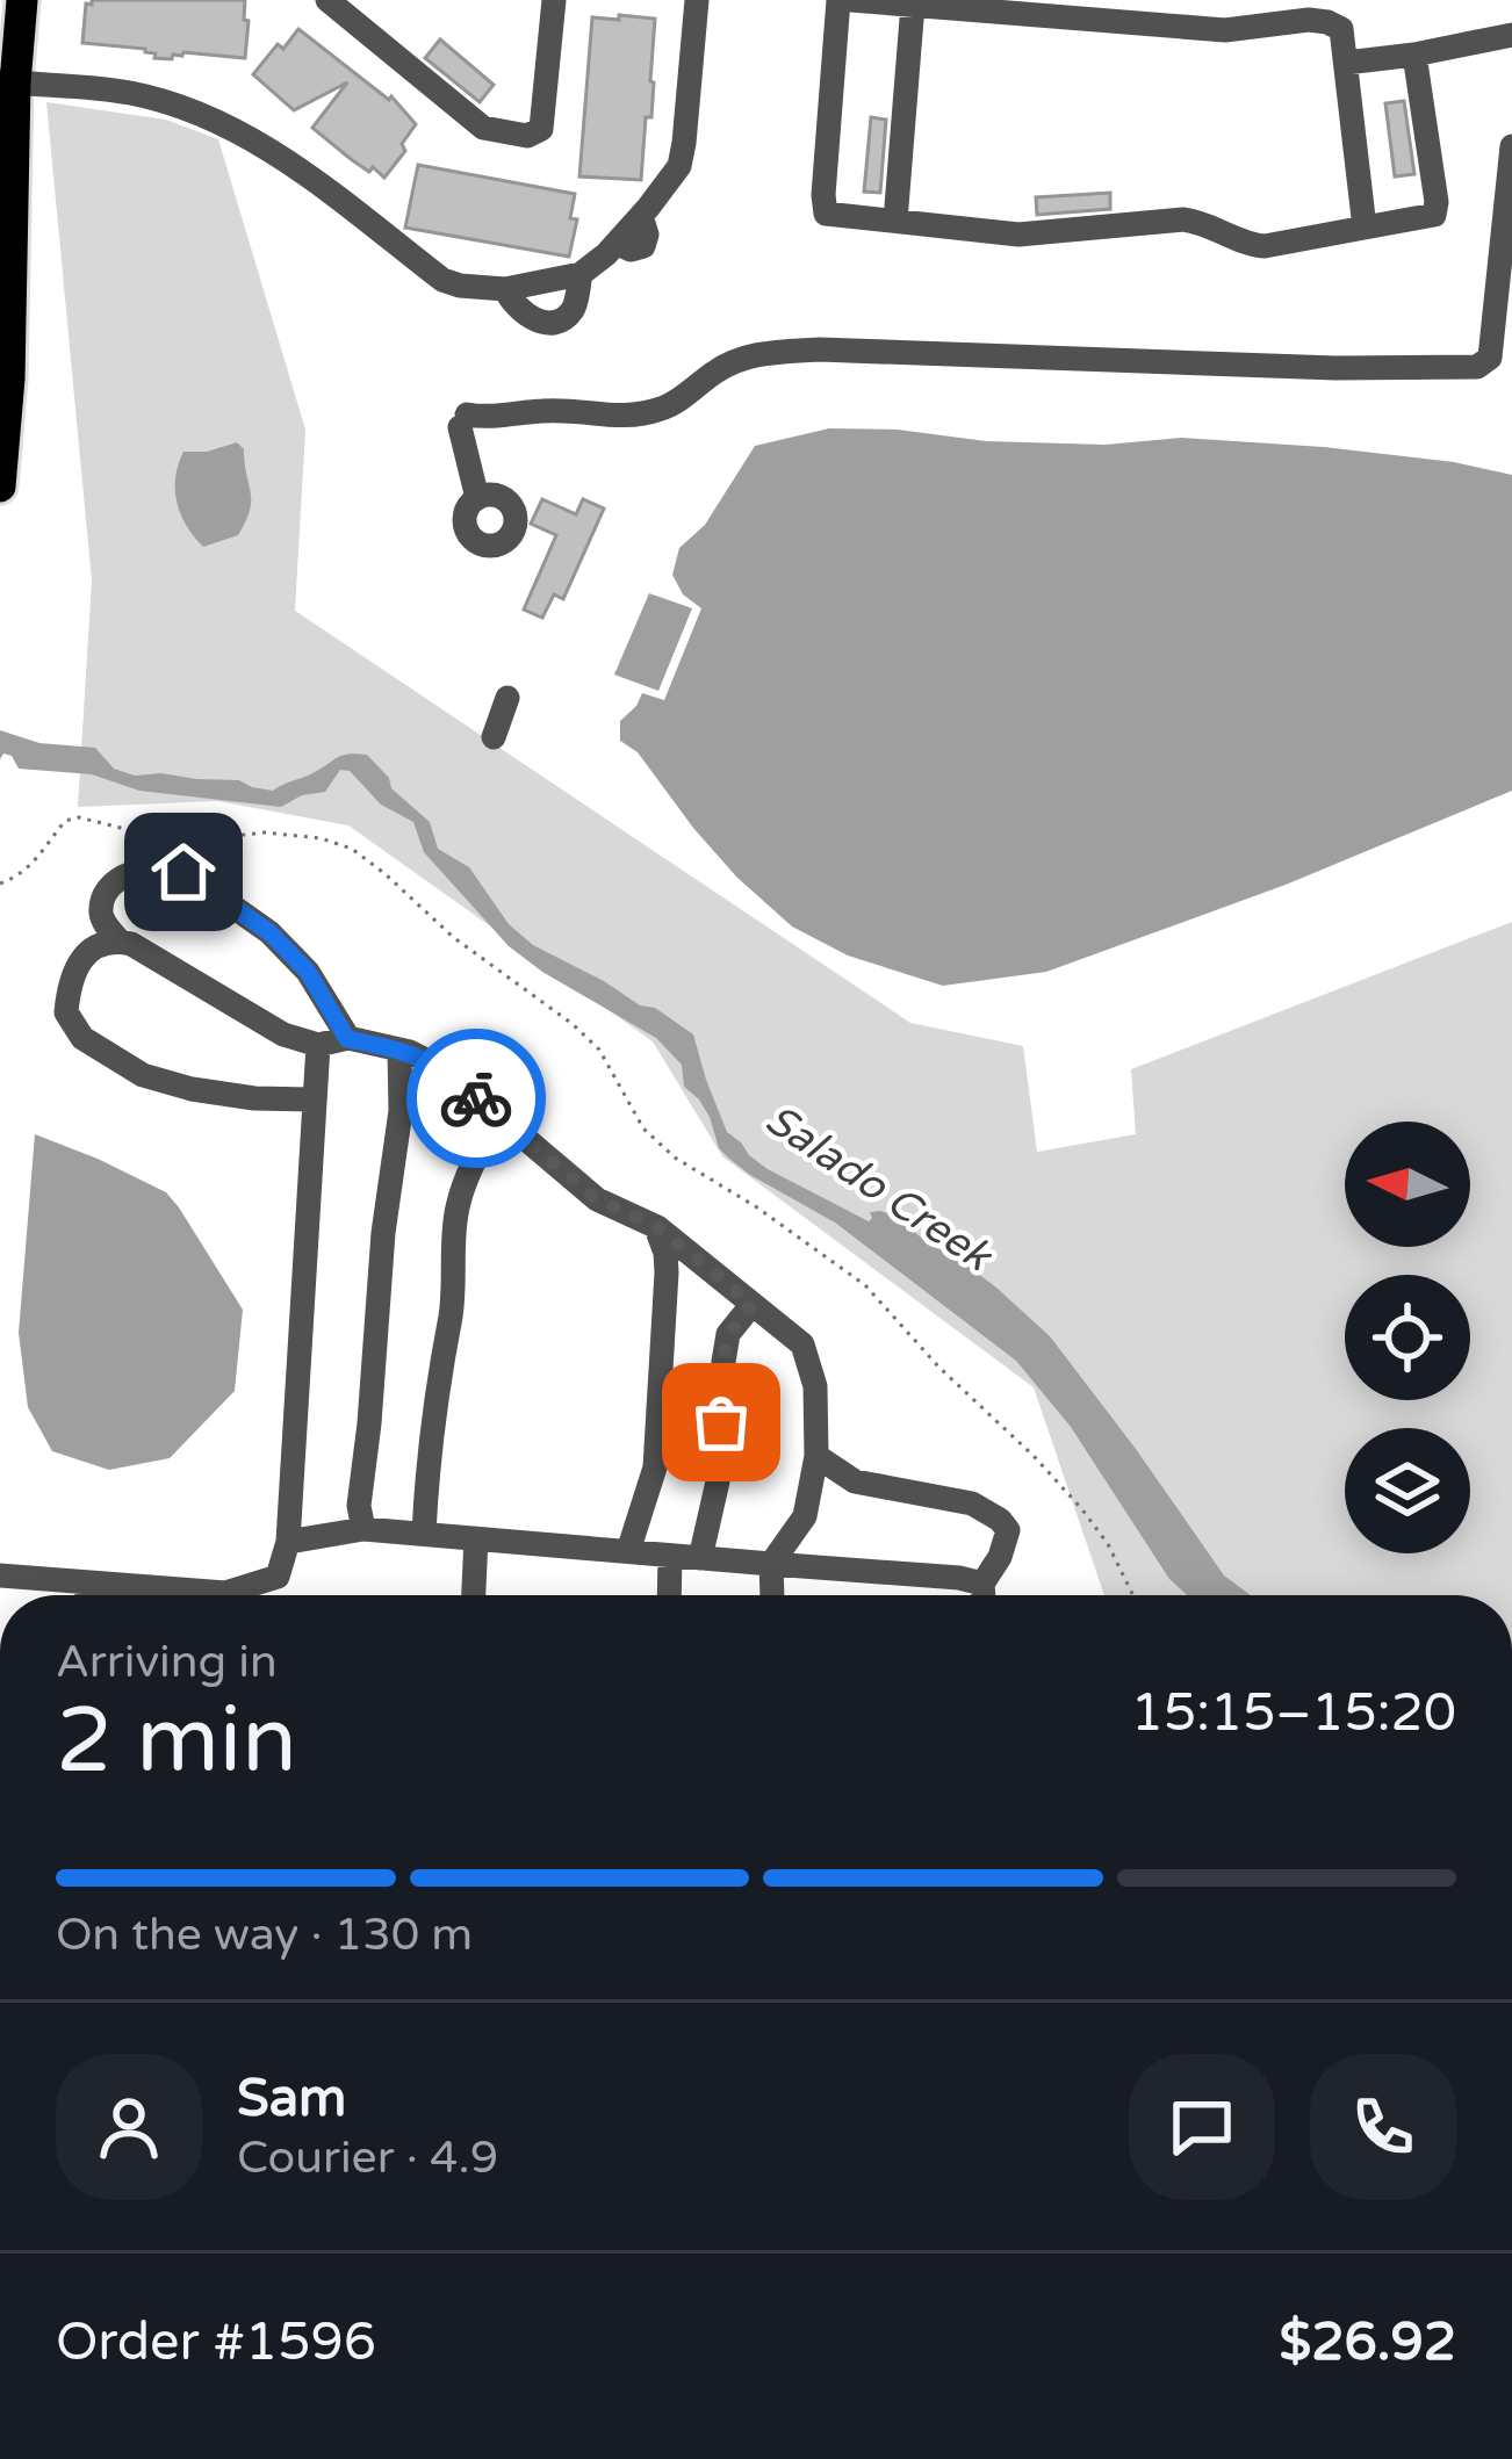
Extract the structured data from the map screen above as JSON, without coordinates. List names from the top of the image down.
{
  "water": ["Salado Creek"],
  "north": "left",
  "page": {
    "heading": ["2 min", "Arriving in", "15:15–15:20"],
    "panel": [
      "Sam",
      "Courier · 4.9",
      "Order #1596",
      "$26.92"
    ],
    "bar": "On the way · 130 m"
  }
}
